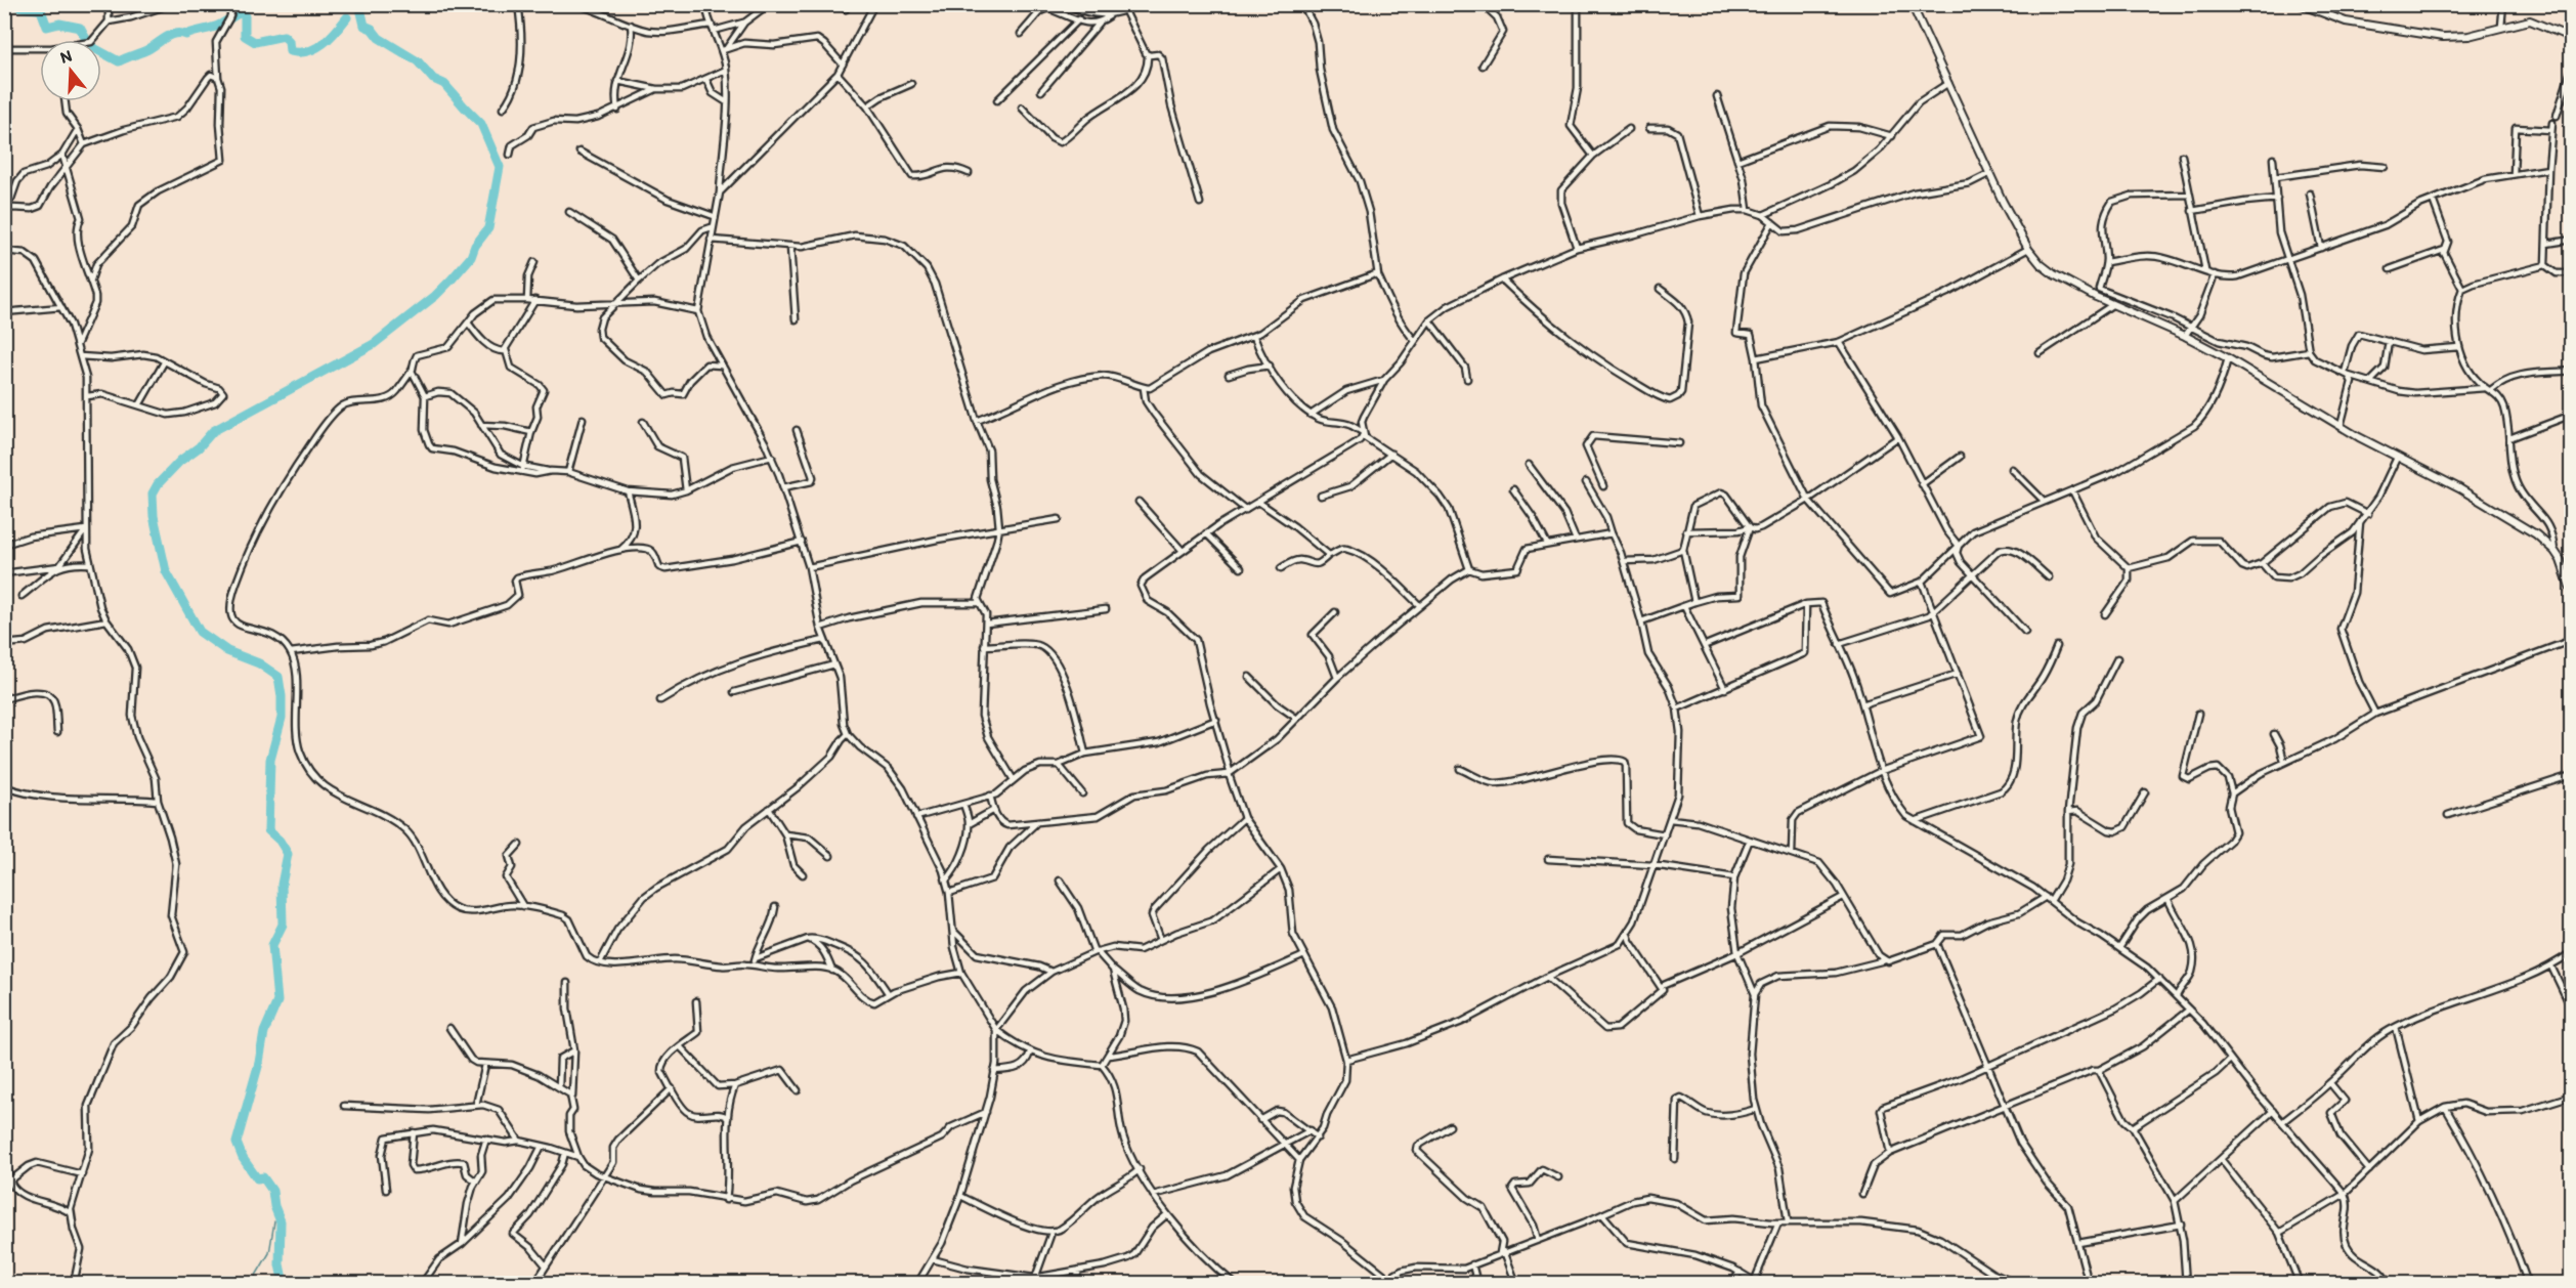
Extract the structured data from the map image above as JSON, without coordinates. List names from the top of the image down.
{
  "north": "top"
}
